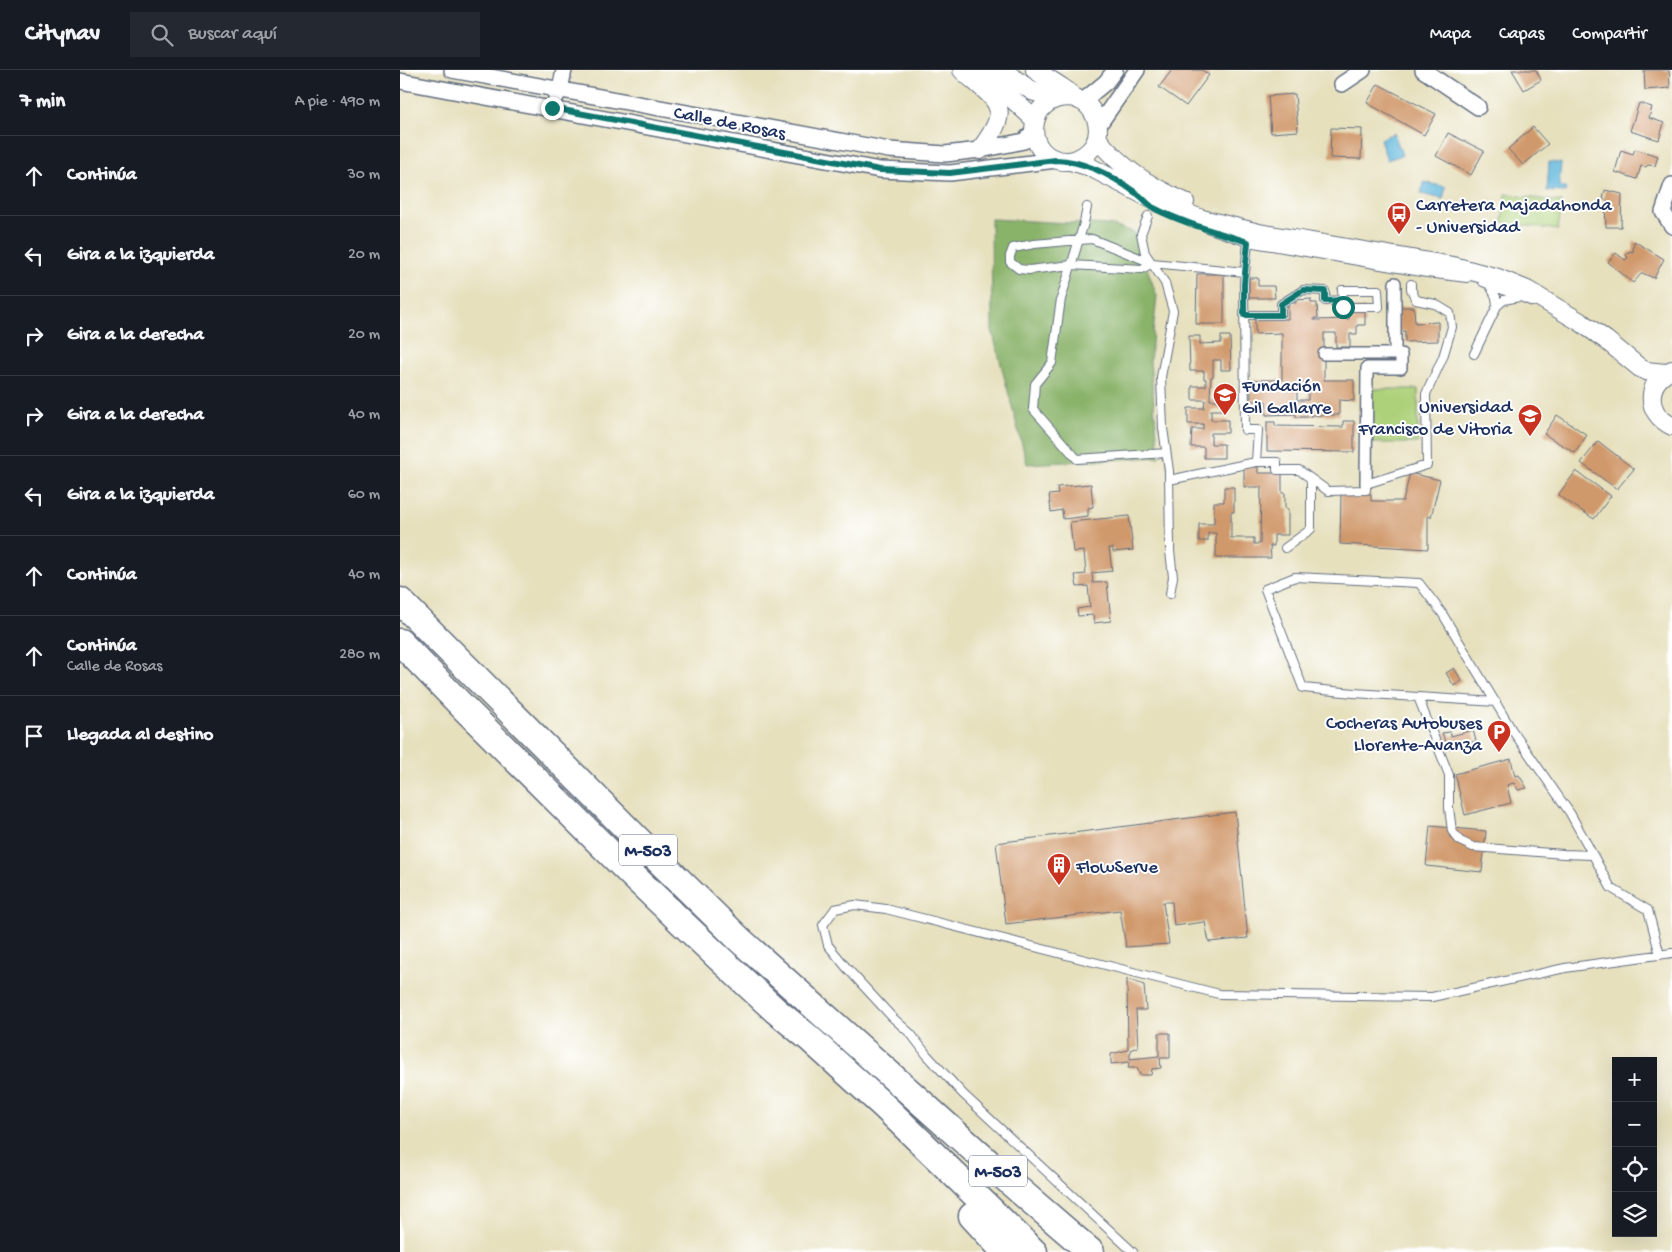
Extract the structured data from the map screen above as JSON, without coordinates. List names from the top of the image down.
{
  "streets": {
    "highway": ["M-503"],
    "street": ["Calle de Rosas"]
  },
  "places": {
    "bus stop": ["Carretera Majadahonda - Universidad"],
    "school or university": ["Fundación Gil Gallarre", "Universidad Francisco de Vitoria"],
    "parking": ["Cocheras Autobuses Llorente-Avanza"],
    "building": ["FlowServe"]
  },
  "page": {
    "header": "Citynav",
    "search": "Buscar aquí",
    "nav": ["Mapa", "Capas", "Compartir"],
    "heading": ["7 min", "A pie · 490 m"],
    "list": [
      ["Continúa", "30 m"],
      ["Gira a la izquierda", "20 m"],
      ["Gira a la derecha", "20 m"],
      ["Gira a la derecha", "40 m"],
      ["Gira a la izquierda", "60 m"],
      ["Continúa", "40 m"],
      ["Continúa", "Calle de Rosas", "280 m"],
      "Llegada al destino"
    ],
    "map_buttons": ["+", "−"]
  }
}
